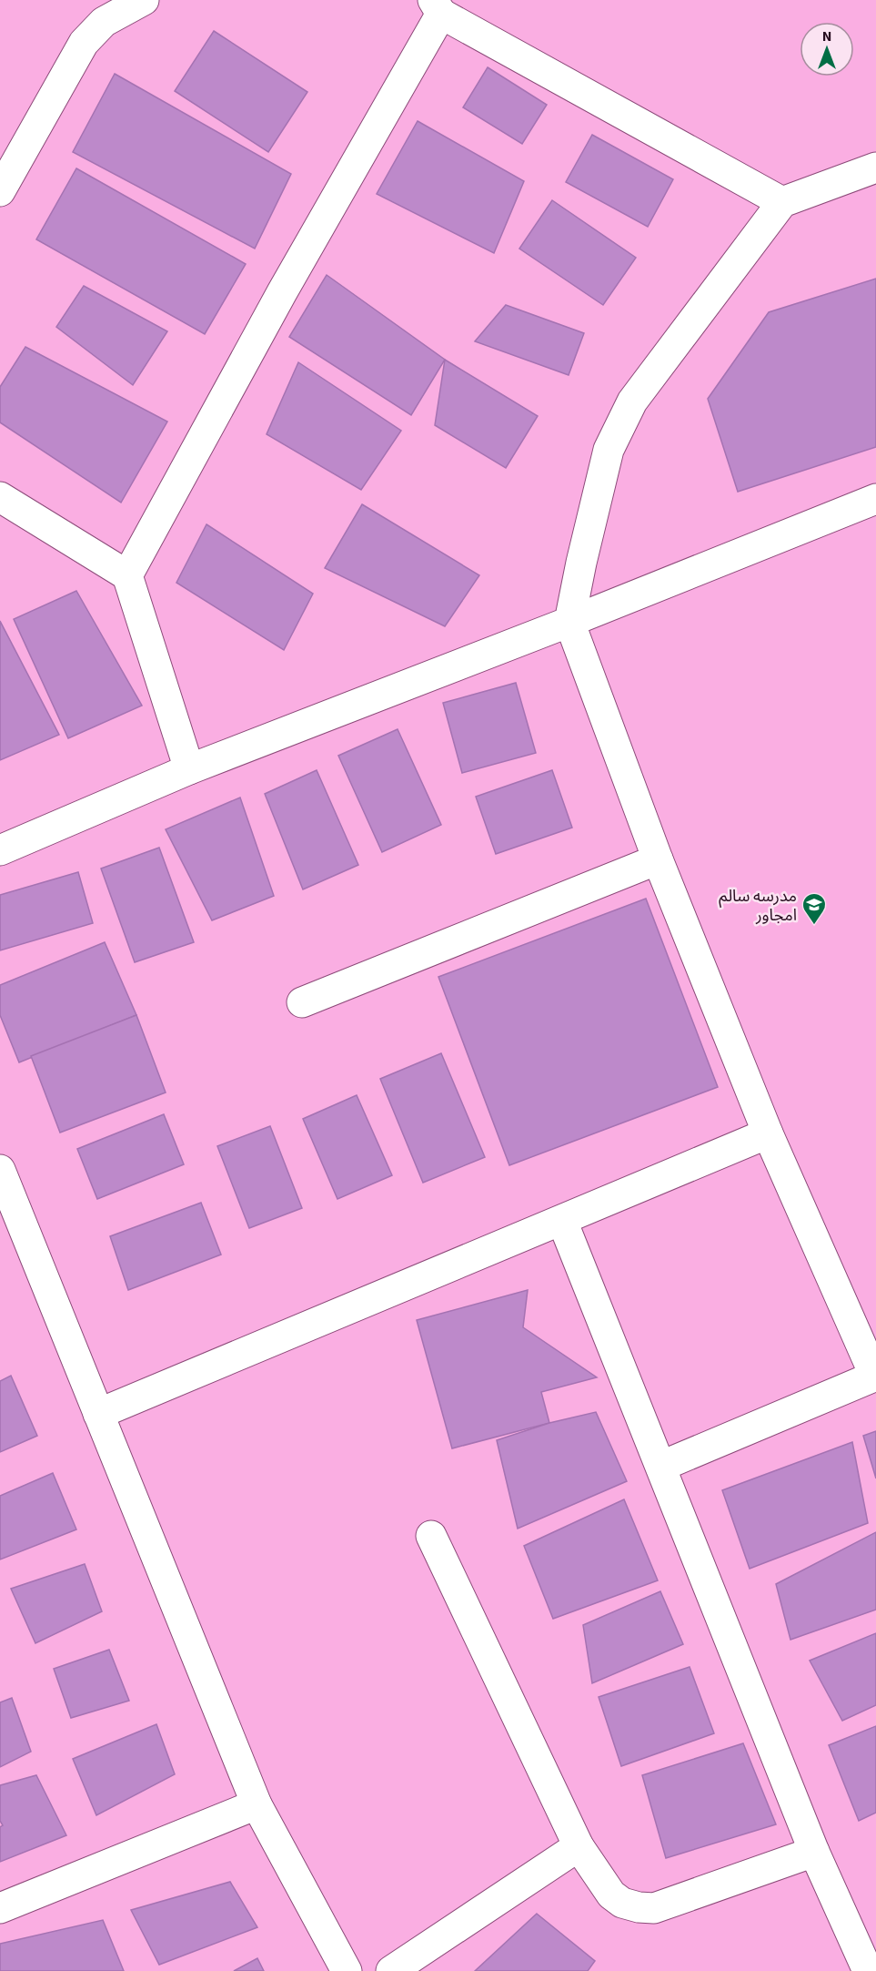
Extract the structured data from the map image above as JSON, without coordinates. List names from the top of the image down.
{
  "places": {
    "school or university": ["مدرسه سالم امجاور"]
  },
  "north": "top"
}
